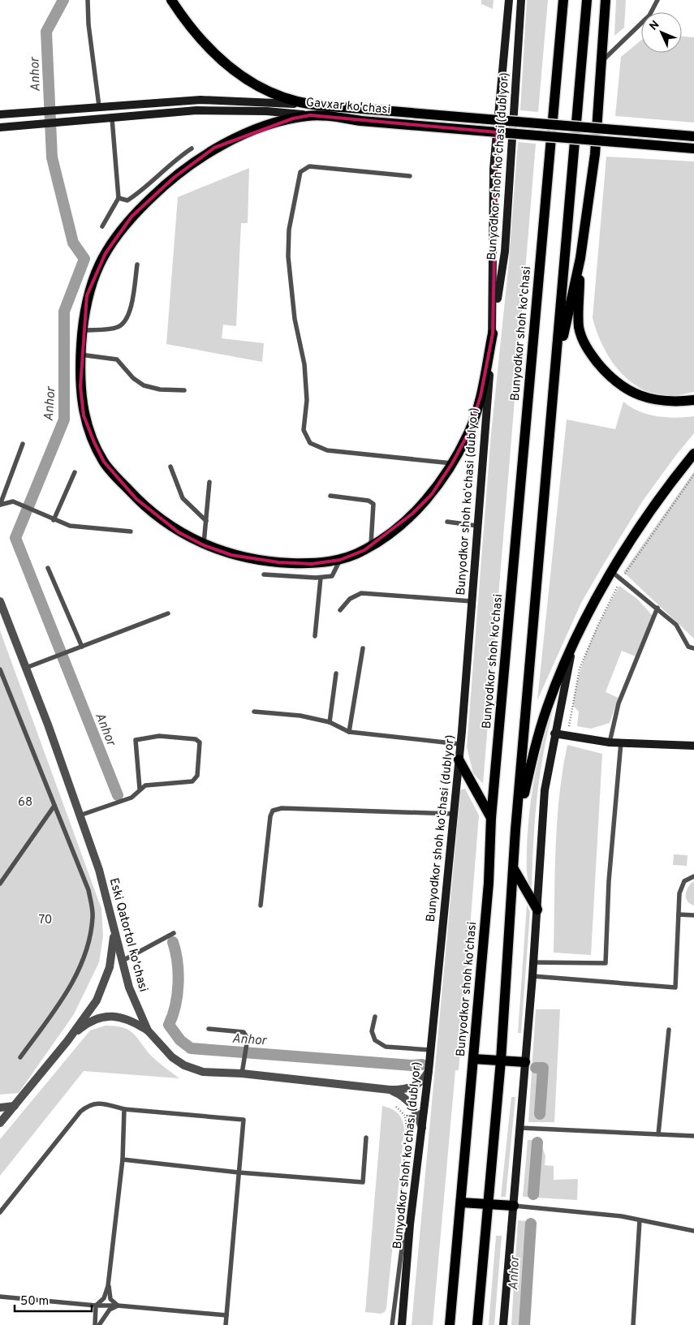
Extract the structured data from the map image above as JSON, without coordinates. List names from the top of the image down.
{
  "streets": {
    "main road": ["Gavxar ko'chasi", "Bunyodkor shoh ko'chasi"],
    "street": ["Bunyodkor shoh koʻchasi (dublyor)", "Eski Qatortol ko'chasi"]
  },
  "crossings": [
    ["Bunyodkor shoh koʻchasi (dublyor)", "Eski Qatortol ko'chasi"]
  ],
  "water": ["Anhor"],
  "parks": ["68", "70"],
  "scale_bar": "50 m",
  "north": "top left"
}
